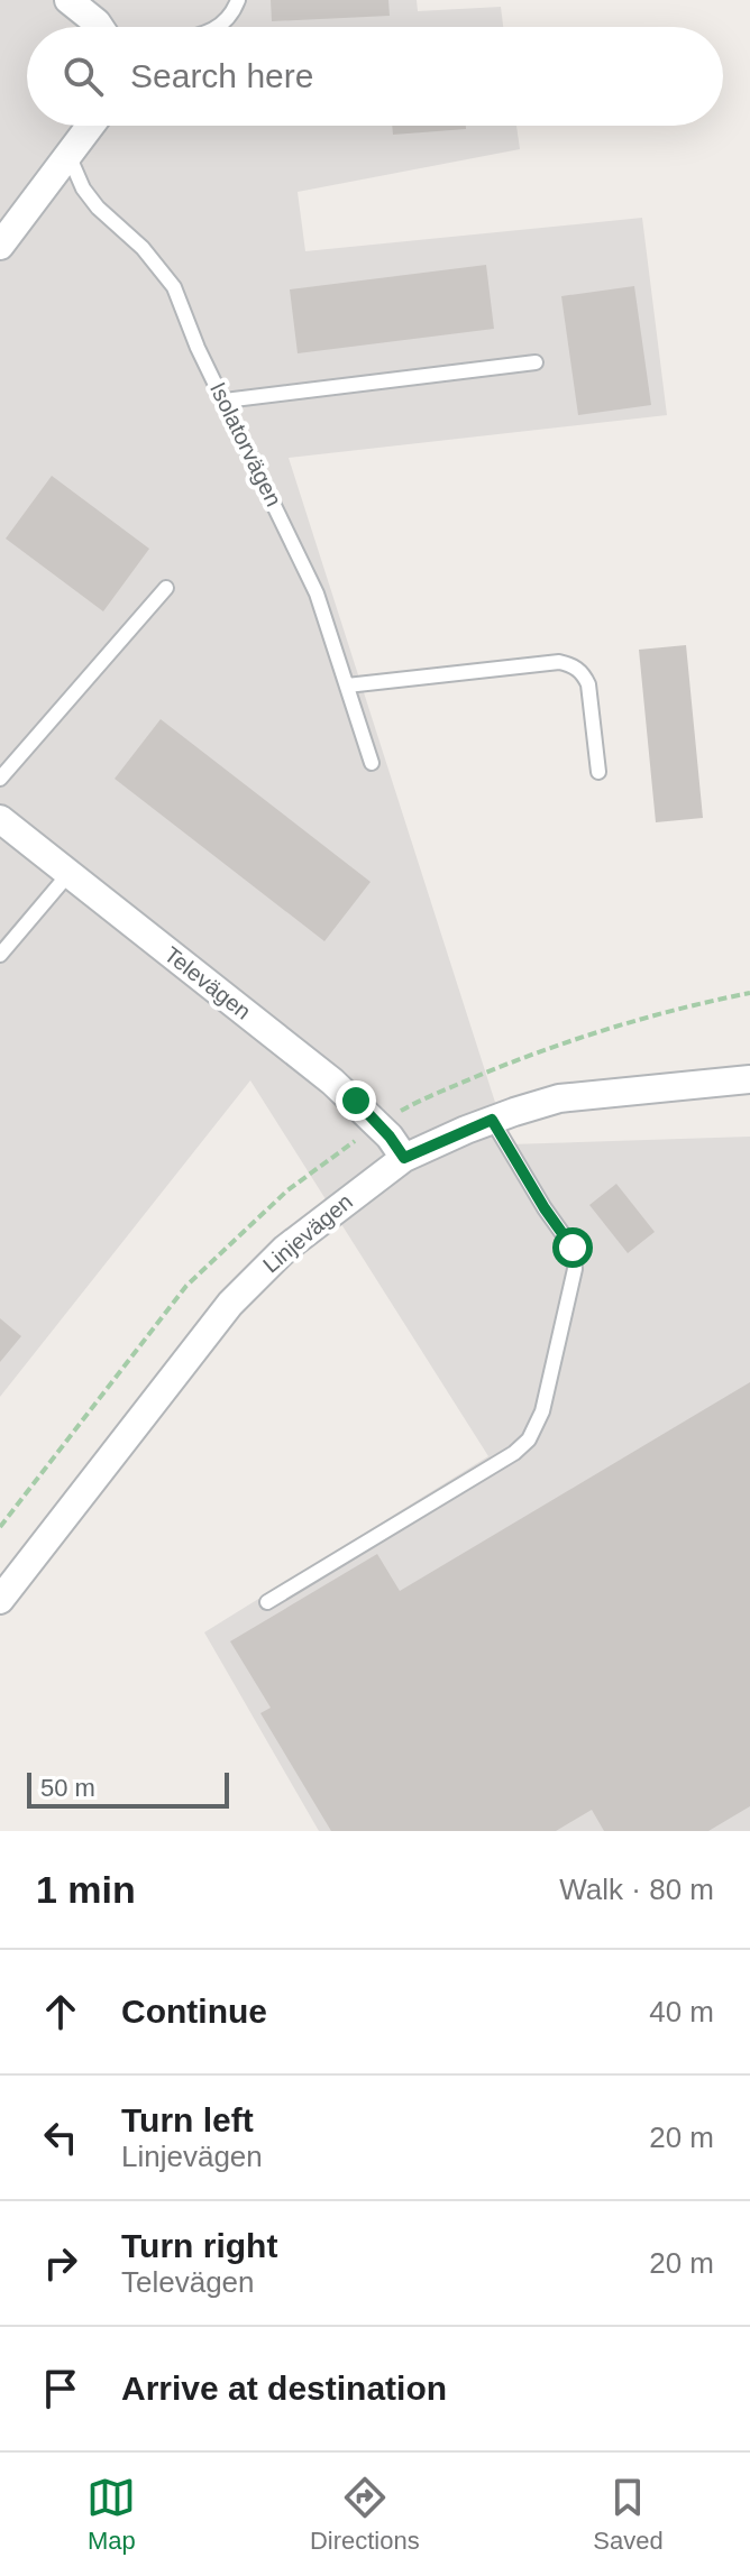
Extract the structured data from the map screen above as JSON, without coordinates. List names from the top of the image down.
{
  "streets": {
    "street": ["Televägen", "Linjevägen"],
    "lane": ["Isolatorvägen"]
  },
  "crossings": [
    ["Televägen", "Linjevägen"]
  ],
  "scale_bar": "50 m",
  "page": {
    "search": "Search here",
    "scale": "50 m",
    "heading": ["1 min", "Walk · 80 m"],
    "list": [
      ["Continue", "40 m"],
      ["Turn left", "Linjevägen", "20 m"],
      ["Turn right", "Televägen", "20 m"],
      "Arrive at destination"
    ],
    "nav": ["Map", "Directions", "Saved"]
  }
}
